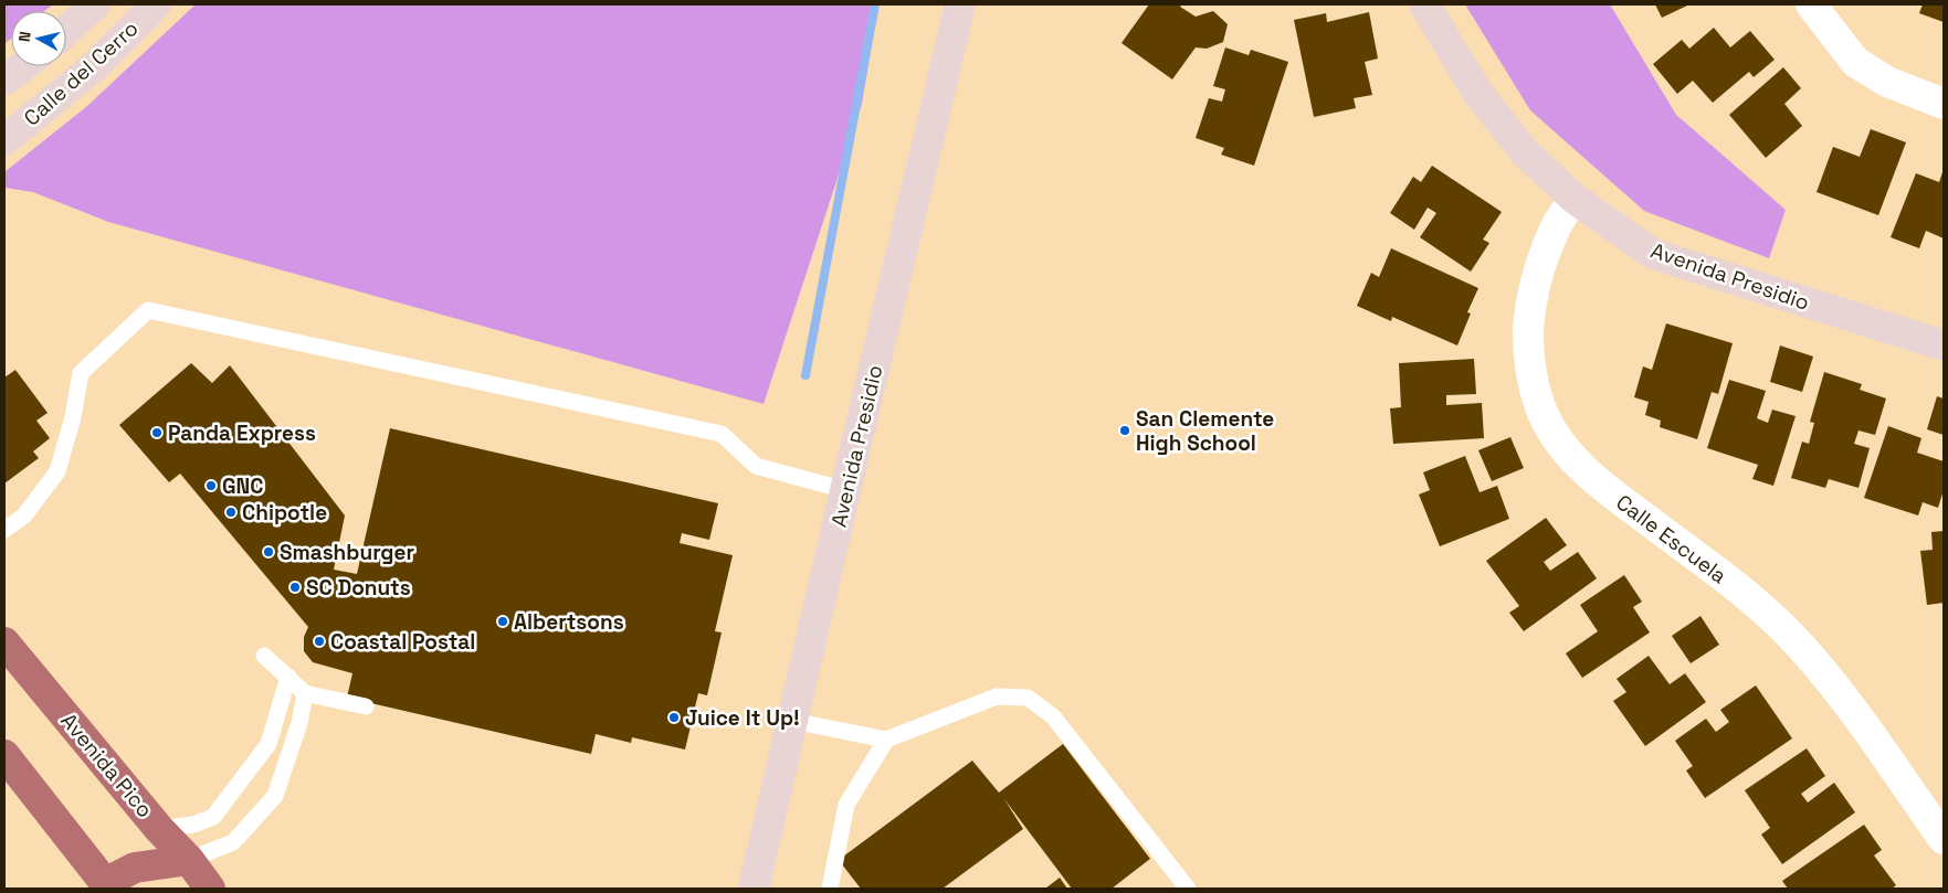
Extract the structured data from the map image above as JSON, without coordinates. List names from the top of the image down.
{
  "streets": {
    "highway": ["Avenida Pico"],
    "street": ["Calle del Cerro", "Avenida Presidio", "Calle Escuela"]
  },
  "crossings": [
    ["Avenida Presidio", "Calle Escuela"]
  ],
  "places": [
    "San Clemente High School",
    "Panda Express",
    "GNC",
    "Chipotle",
    "Smashburger",
    "SC Donuts",
    "Albertsons",
    "Coastal Postal",
    "Juice It Up!"
  ],
  "north": "left"
}
